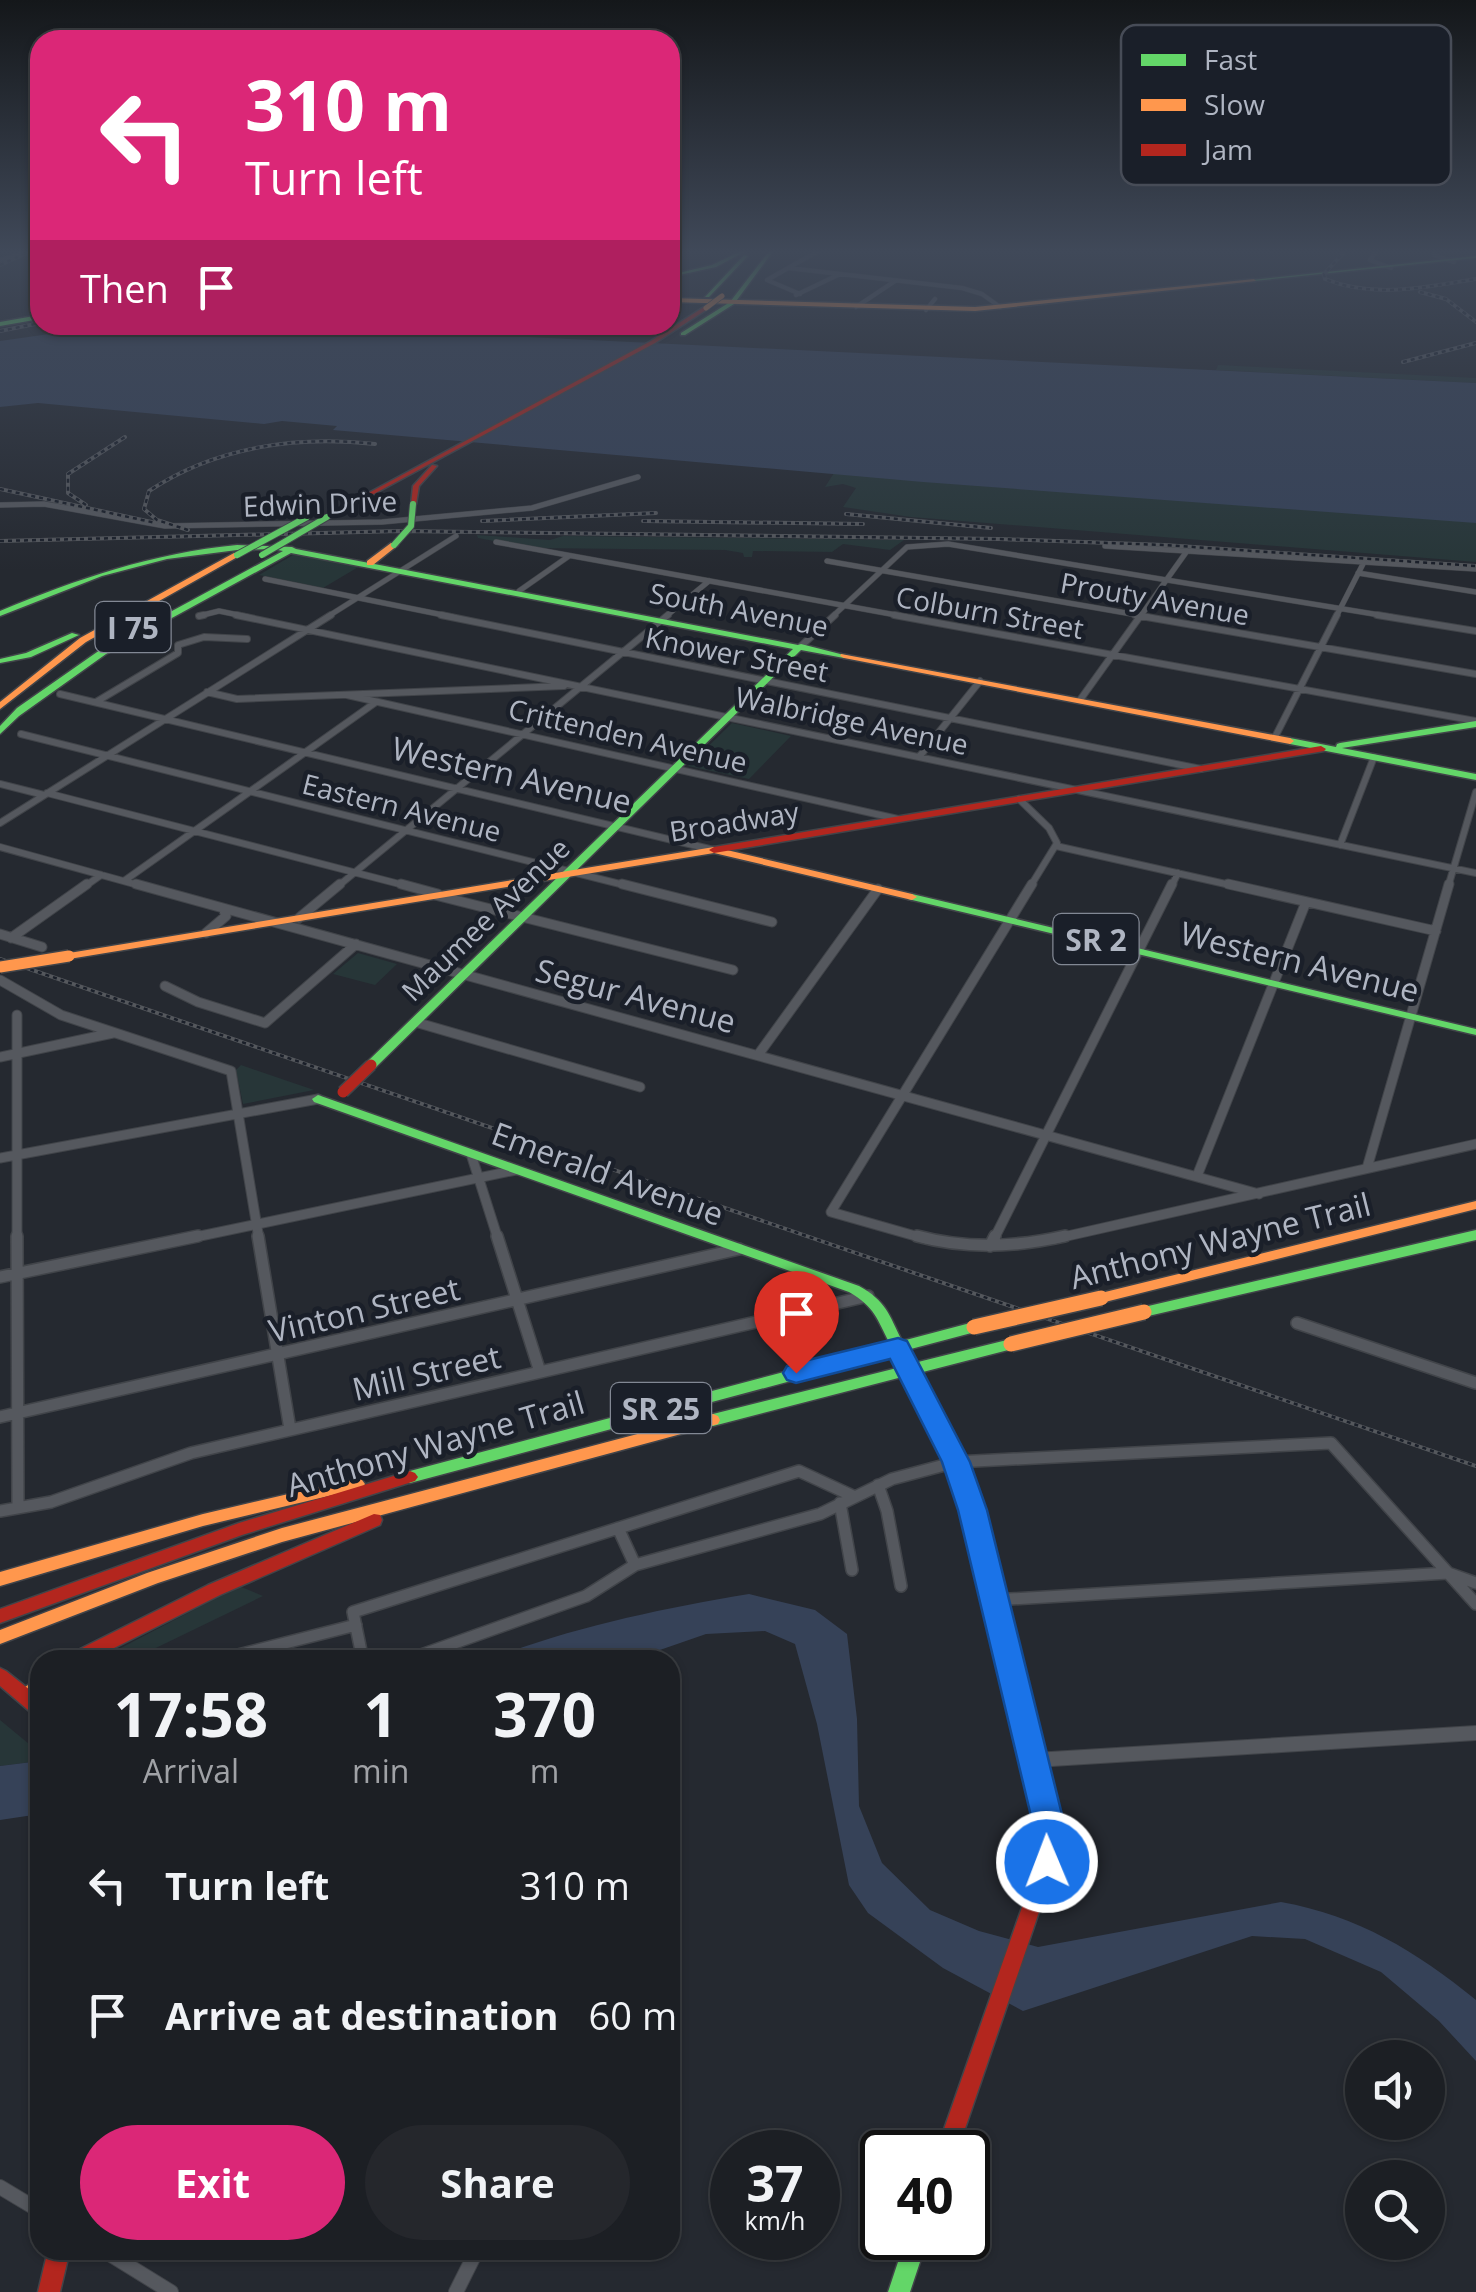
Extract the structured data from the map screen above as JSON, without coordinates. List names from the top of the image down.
{
  "streets": {
    "main road": [
      "South Avenue",
      "I 75",
      "Western Avenue",
      "Broadway",
      "Maumee Avenue",
      "SR 2",
      "Emerald Avenue",
      "Anthony Wayne Trail",
      "SR 25"
    ],
    "street": [
      "Edwin Drive",
      "Prouty Avenue",
      "Colburn Street",
      "Knower Street",
      "Walbridge Avenue",
      "Crittenden Avenue",
      "Eastern Avenue",
      "Segur Avenue",
      "Vinton Street",
      "Mill Street"
    ]
  },
  "crossings": [
    ["Prouty Avenue", "Maumee Avenue"],
    ["South Avenue", "Broadway"],
    ["South Avenue", "Maumee Avenue"],
    ["Colburn Street", "Broadway"],
    ["Colburn Street", "Maumee Avenue"],
    ["Knower Street", "Broadway"],
    ["Knower Street", "Maumee Avenue"],
    ["Walbridge Avenue", "Broadway"],
    ["Walbridge Avenue", "Maumee Avenue"],
    ["Crittenden Avenue", "Broadway"],
    ["Crittenden Avenue", "Maumee Avenue"],
    ["Western Avenue", "Broadway"],
    ["Western Avenue", "Maumee Avenue"],
    ["Eastern Avenue", "Broadway"],
    ["Eastern Avenue", "Maumee Avenue"],
    ["Broadway", "Maumee Avenue"],
    ["Broadway", "Segur Avenue"],
    ["Maumee Avenue", "Segur Avenue"],
    ["Maumee Avenue", "Emerald Avenue"],
    ["Emerald Avenue", "Vinton Street"],
    ["Emerald Avenue", "Mill Street"]
  ],
  "legend": ["Fast", "Slow", "Jam"],
  "page": {
    "turn": ["310 m", "Turn left"],
    "then": "Then",
    "eta": [
      "17:58",
      "Arrival",
      "1",
      "min",
      "370",
      "m"
    ],
    "list": [
      {
        "name": "Turn left",
        "value": "310 m"
      },
      {
        "name": "Arrive at destination",
        "value": "60 m"
      }
    ],
    "buttons": ["Exit", "Share"],
    "speed": "37 km/h",
    "limit": "40"
  }
}
